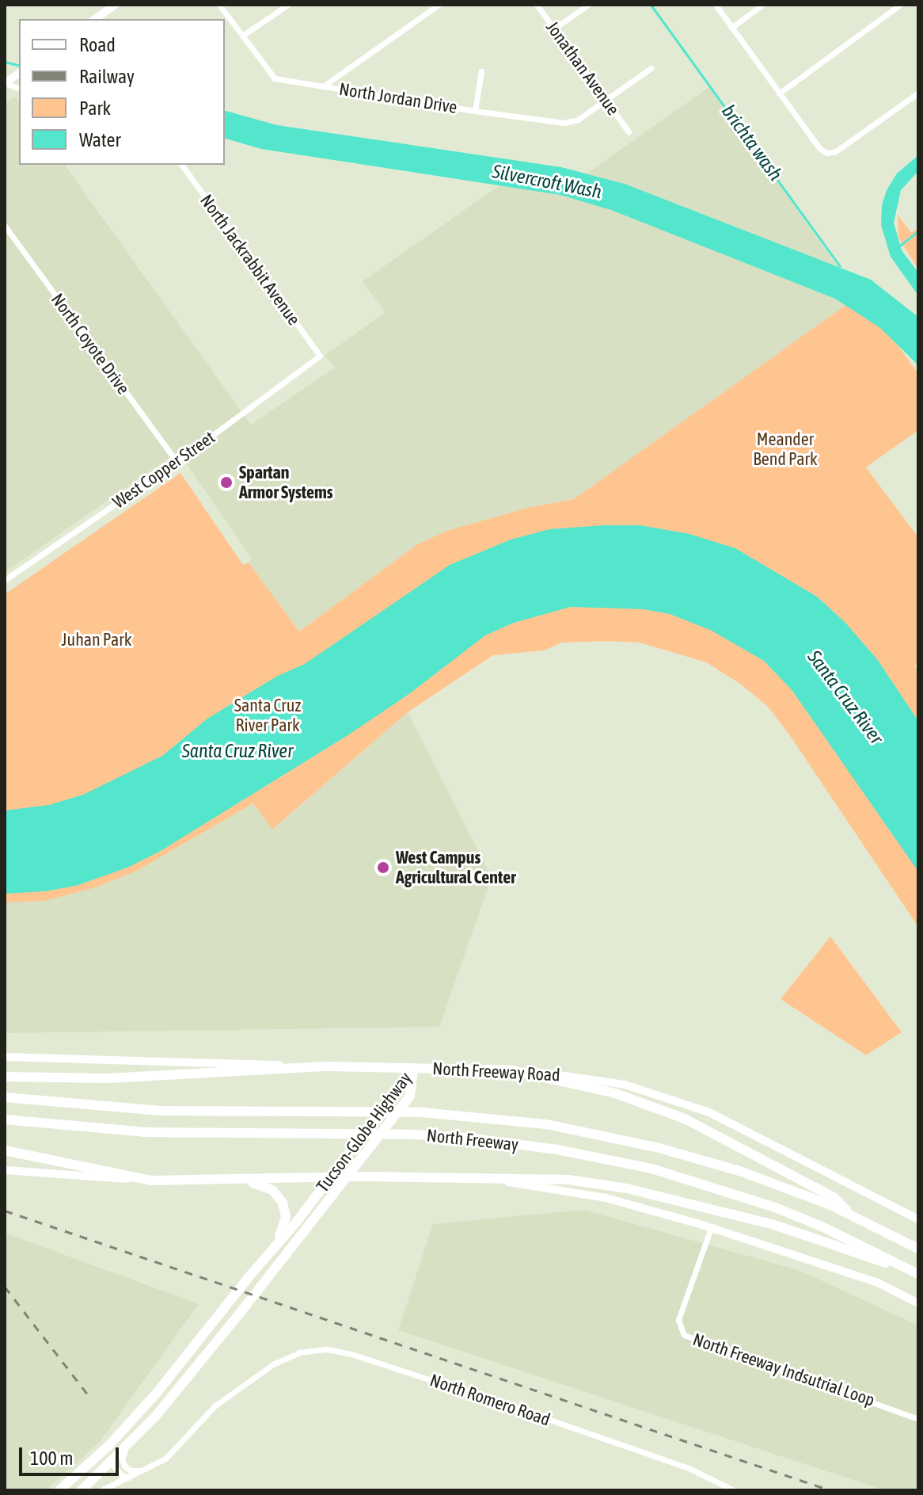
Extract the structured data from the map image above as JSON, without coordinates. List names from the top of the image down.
{
  "streets": {
    "highway": ["North Freeway Road", "Tucson-Globe Highway", "North Freeway"],
    "street": [
      "Jonathan Avenue",
      "North Jordan Drive",
      "North Jackrabbit Avenue",
      "North Coyote Drive",
      "West Copper Street",
      "North Freeway Indsutrial Loop",
      "North Romero Road"
    ]
  },
  "crossings": [
    ["Jonathan Avenue", "North Jordan Drive"],
    ["North Jackrabbit Avenue", "West Copper Street"],
    ["North Coyote Drive", "West Copper Street"],
    ["North Freeway Road", "Tucson-Globe Highway"]
  ],
  "water": ["brichta wash", "Silvercroft Wash", "Santa Cruz River"],
  "parks": ["Meander Bend Park", "Juhan Park", "Santa Cruz River Park"],
  "places": ["Spartan Armor Systems", "West Campus Agricultural Center"],
  "legend": [
    "Road",
    "Railway",
    "Park",
    "Water"
  ],
  "scale_bar": "100 m"
}
